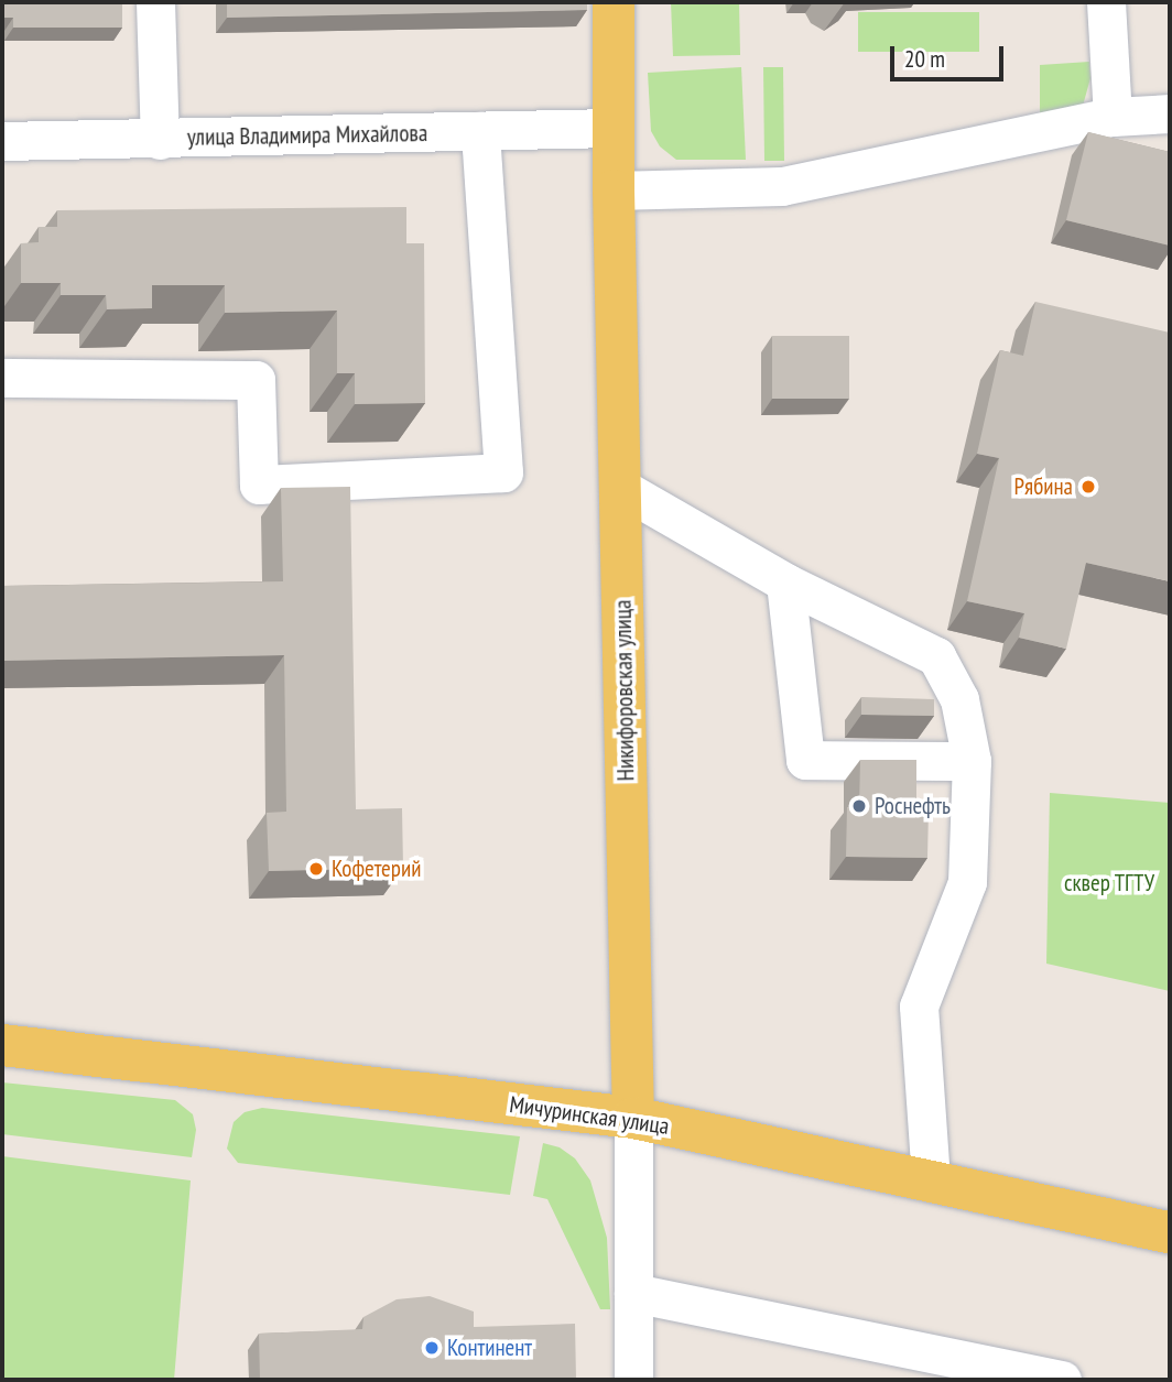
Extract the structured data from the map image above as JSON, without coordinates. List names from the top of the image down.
{
  "streets": {
    "main road": ["Никифоровская улица", "Мичуринская улица"],
    "street": ["улица Владимира Михайлова"]
  },
  "crossings": [
    ["улица Владимира Михайлова", "Никифоровская улица"],
    ["Никифоровская улица", "Мичуринская улица"]
  ],
  "parks": ["сквер ТГТУ"],
  "places": [
    "Рябина",
    "Роснефть",
    "Кофетерий",
    "Континент"
  ],
  "scale_bar": "20 m"
}
